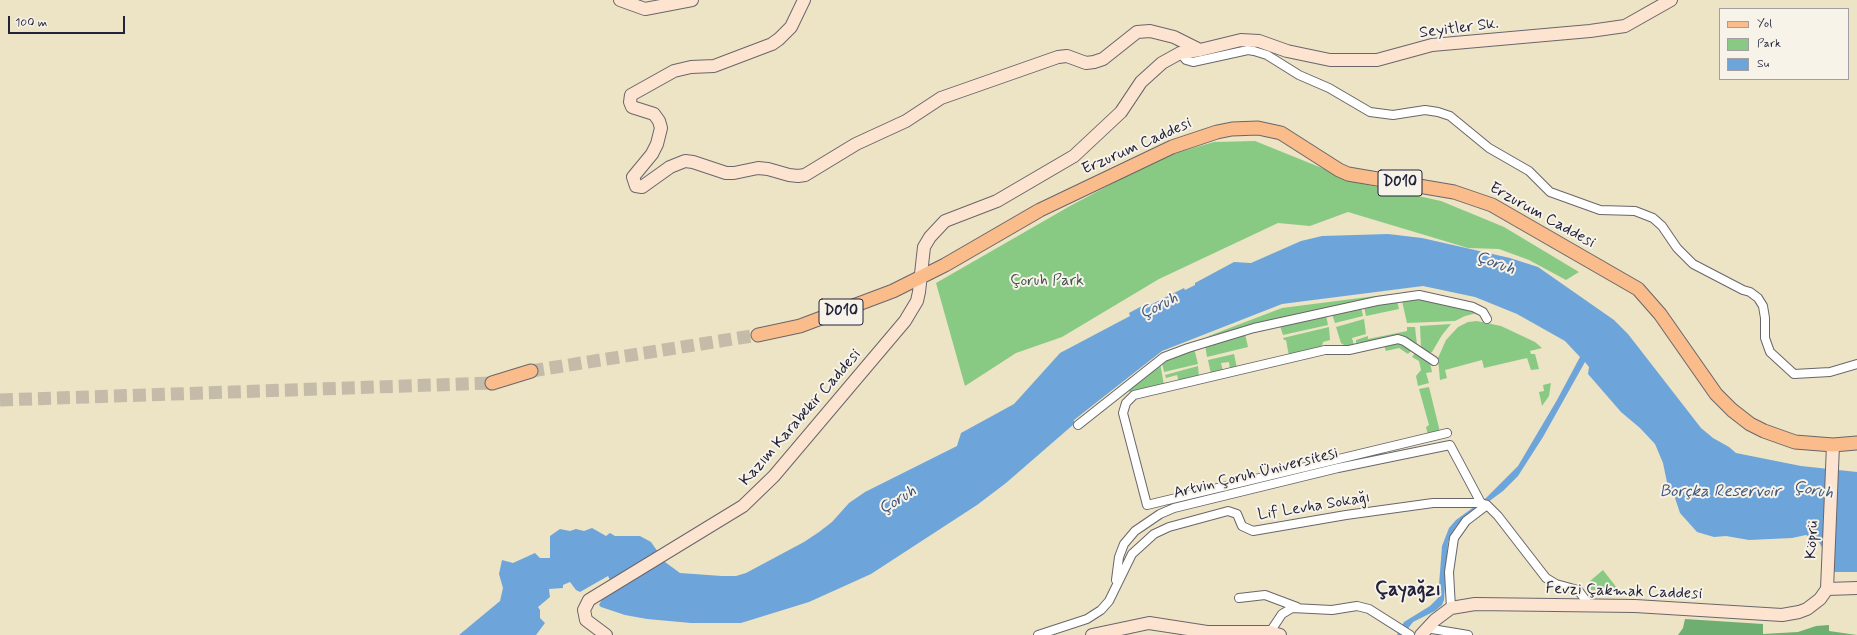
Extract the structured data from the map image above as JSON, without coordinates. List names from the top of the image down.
{
  "streets": {
    "main road": ["Erzurum Caddesi", "D010"],
    "street": [
      "Seyitler Sk.",
      "Kazım Karabekir Caddesi",
      "Artvin Çoruh Üniversitesi",
      "Lif Levha Sokağı",
      "Köprü",
      "Fevzi Çakmak Caddesi"
    ]
  },
  "crossings": [
    ["Seyitler Sk.", "Kazım Karabekir Caddesi"],
    ["Erzurum Caddesi", "D010"],
    ["Erzurum Caddesi", "Kazım Karabekir Caddesi"],
    ["Erzurum Caddesi", "Köprü"],
    ["D010", "Kazım Karabekir Caddesi"],
    ["Artvin Çoruh Üniversitesi", "Lif Levha Sokağı"],
    ["Köprü", "Fevzi Çakmak Caddesi"]
  ],
  "districts": ["Çayağzı"],
  "water": ["Çoruh", "Borçka Reservoir"],
  "parks": ["Çoruh Park"],
  "legend": ["Yol", "Park", "Su"],
  "scale_bar": "100 m"
}
